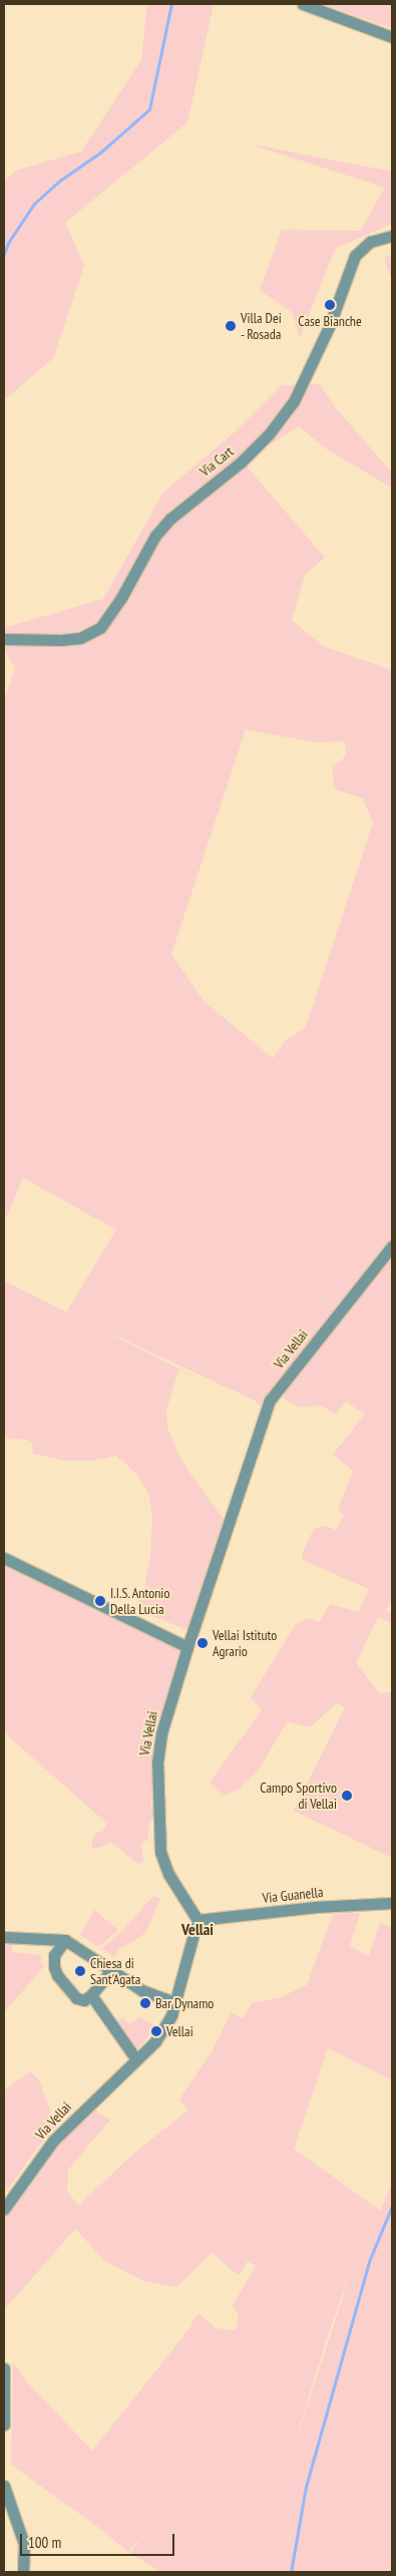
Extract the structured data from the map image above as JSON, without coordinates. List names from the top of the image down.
{
  "streets": {
    "street": ["Via Cart", "Via Vellai", "Via Guanella"]
  },
  "crossings": [
    ["Via Vellai", "Via Guanella"]
  ],
  "districts": ["Vellai"],
  "places": [
    "Case Bianche",
    "Villa Dei - Rosada",
    "I.I.S. Antonio Della Lucia",
    "Vellai Istituto Agrario",
    "Campo Sportivo di Vellai",
    "Chiesa di Sant'Agata",
    "Bar Dynamo",
    "Vellai"
  ],
  "scale_bar": "100 m"
}
